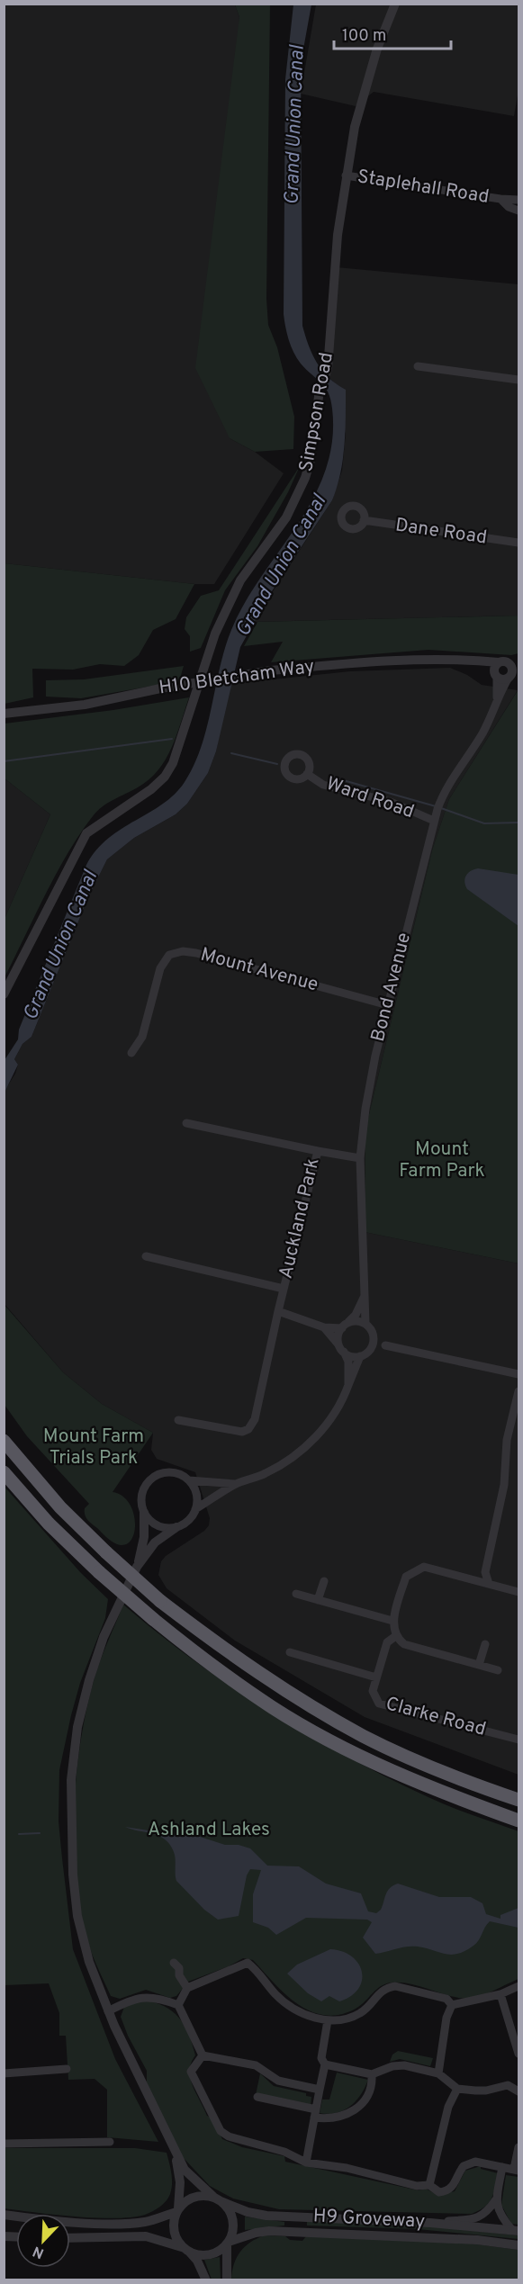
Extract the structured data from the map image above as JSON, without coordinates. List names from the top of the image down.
{
  "streets": {
    "street": [
      "Staplehall Road",
      "Simpson Road",
      "Dane Road",
      "H10 Bletcham Way",
      "Ward Road",
      "Mount Avenue",
      "Bond Avenue",
      "Auckland Park",
      "Clarke Road",
      "H9 Groveway"
    ]
  },
  "crossings": [
    ["Staplehall Road", "Simpson Road"],
    ["H10 Bletcham Way", "Bond Avenue"],
    ["Ward Road", "Bond Avenue"],
    ["Mount Avenue", "Bond Avenue"]
  ],
  "water": ["Grand Union Canal"],
  "parks": ["Mount Farm Park", "Mount Farm Trials Park", "Ashland Lakes"],
  "scale_bar": "100 m",
  "north": "bottom left"
}
